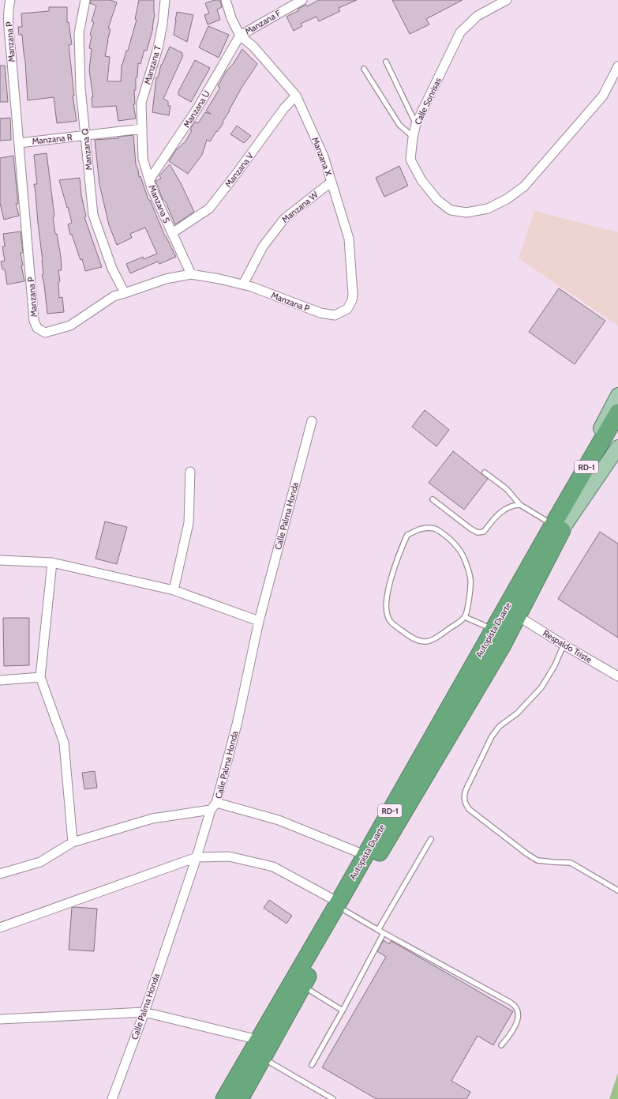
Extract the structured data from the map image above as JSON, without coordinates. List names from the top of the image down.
{
  "streets": {
    "highway": ["RD-1", "Autopista Duarte"],
    "street": [
      "Manzana F",
      "Manzana P",
      "Manzana T",
      "Calle Sonrisas",
      "Manzana U",
      "Manzana R",
      "Manzana Q",
      "Manzana X",
      "Manzana V",
      "Manzana S",
      "Manzana W",
      "Calle Palma Honda",
      "Respaldo Triste"
    ]
  },
  "crossings": [
    ["Manzana F", "Manzana U"],
    ["Manzana F", "Manzana X"],
    ["Manzana P", "Manzana R"],
    ["Manzana P", "Manzana Q"],
    ["Manzana P", "Manzana X"],
    ["Manzana P", "Manzana S"],
    ["Manzana P", "Manzana W"],
    ["Manzana T", "Manzana R"],
    ["Manzana T", "Manzana S"],
    ["Manzana U", "Manzana X"],
    ["Manzana U", "Manzana S"],
    ["Manzana R", "Manzana Q"],
    ["Manzana R", "Manzana S"],
    ["Manzana X", "Manzana V"],
    ["Manzana X", "Manzana W"],
    ["Manzana V", "Manzana S"],
    ["RD-1", "Autopista Duarte"],
    ["Autopista Duarte", "Respaldo Triste"]
  ]
}
